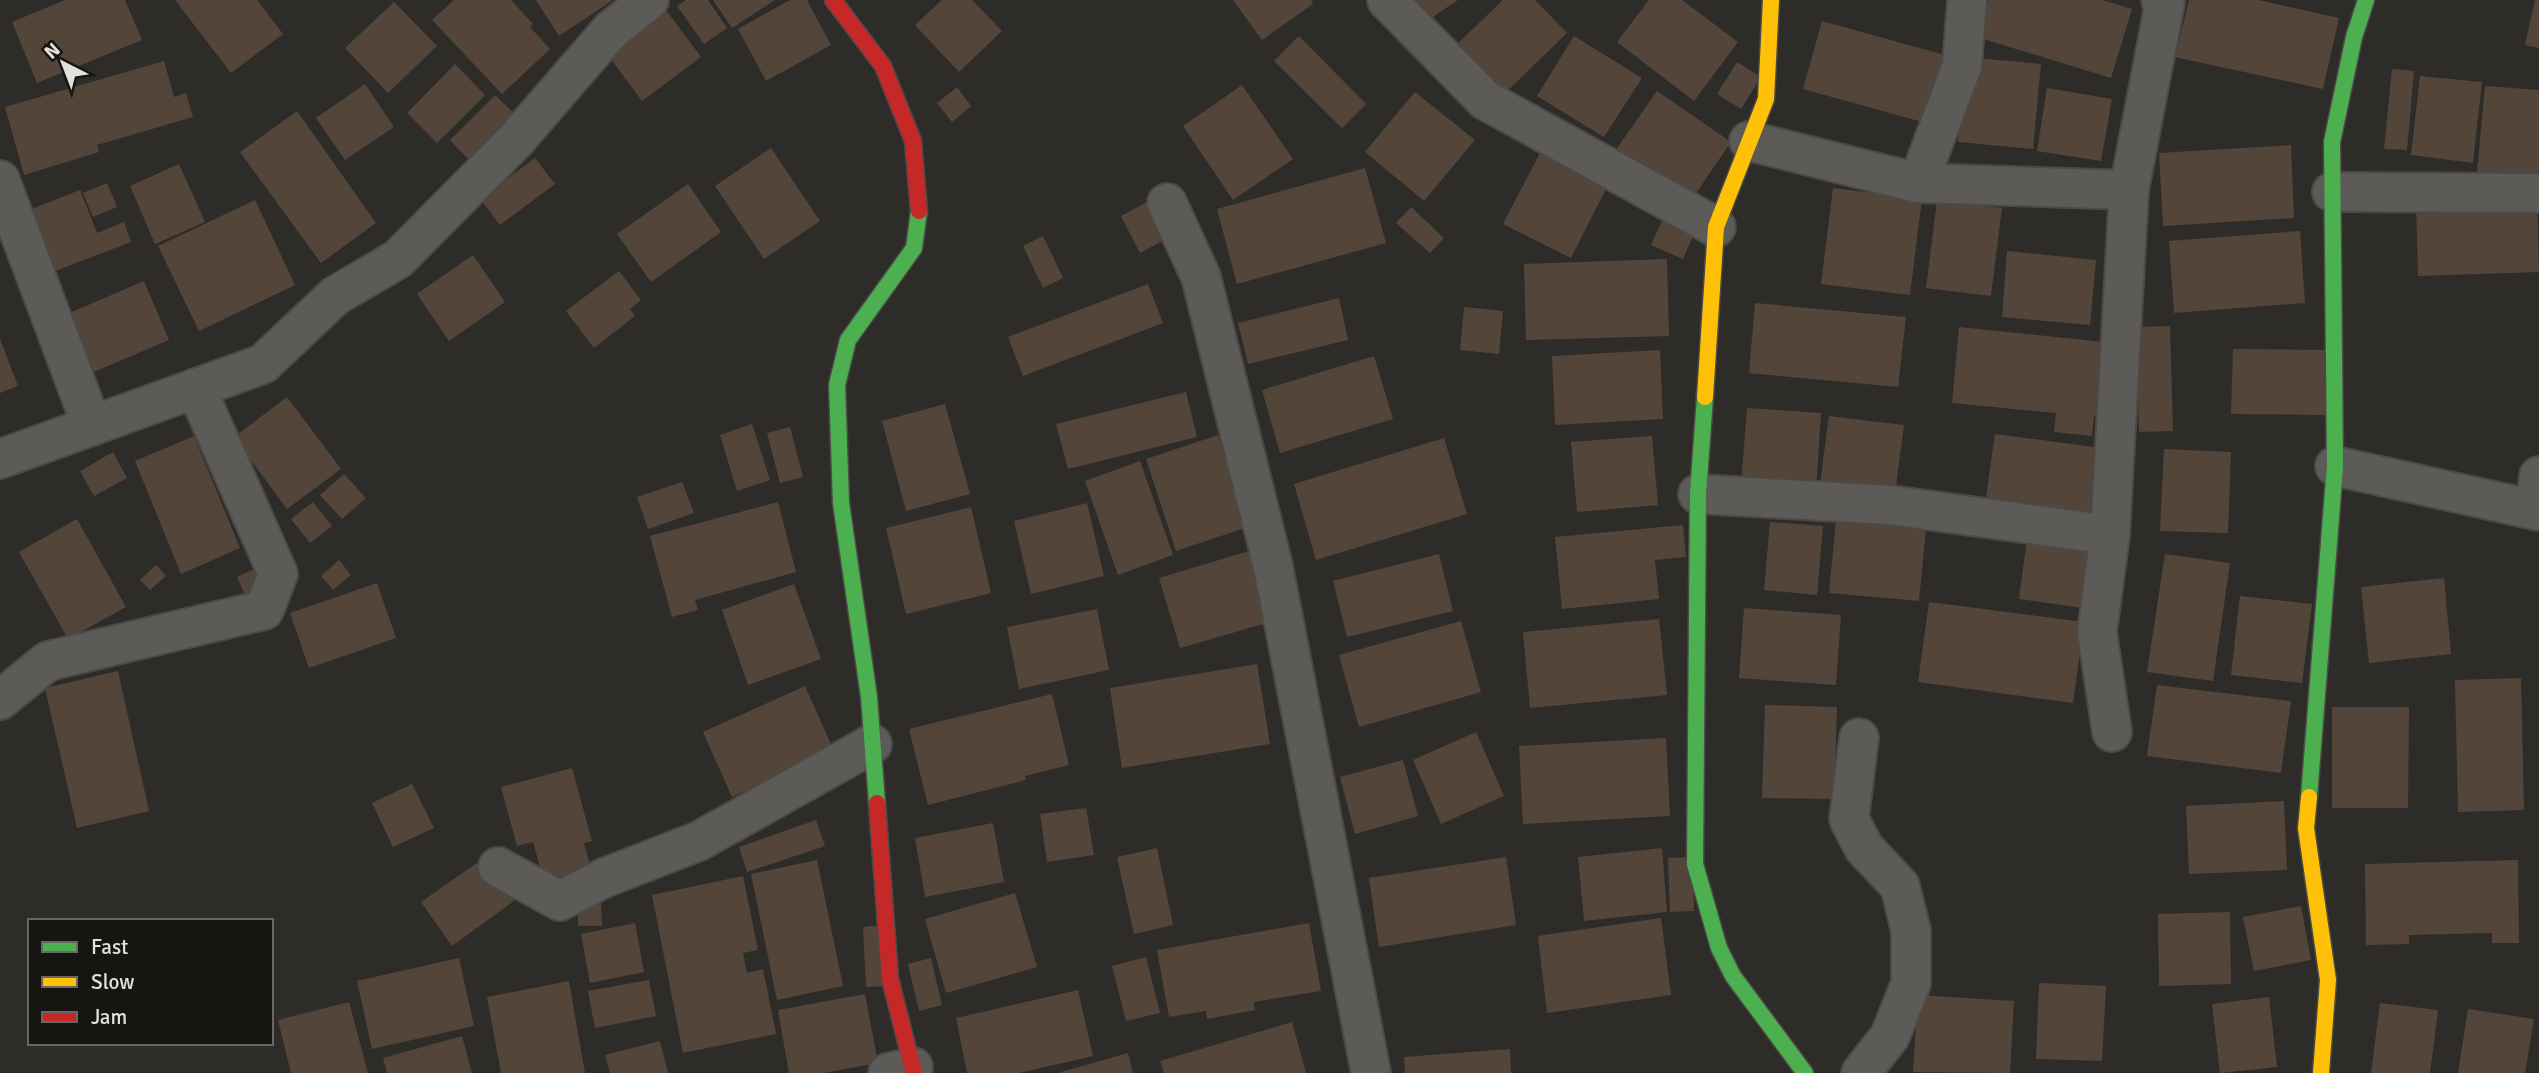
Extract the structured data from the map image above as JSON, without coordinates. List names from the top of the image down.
{
  "legend": ["Fast", "Slow", "Jam"],
  "north": "top left"
}
